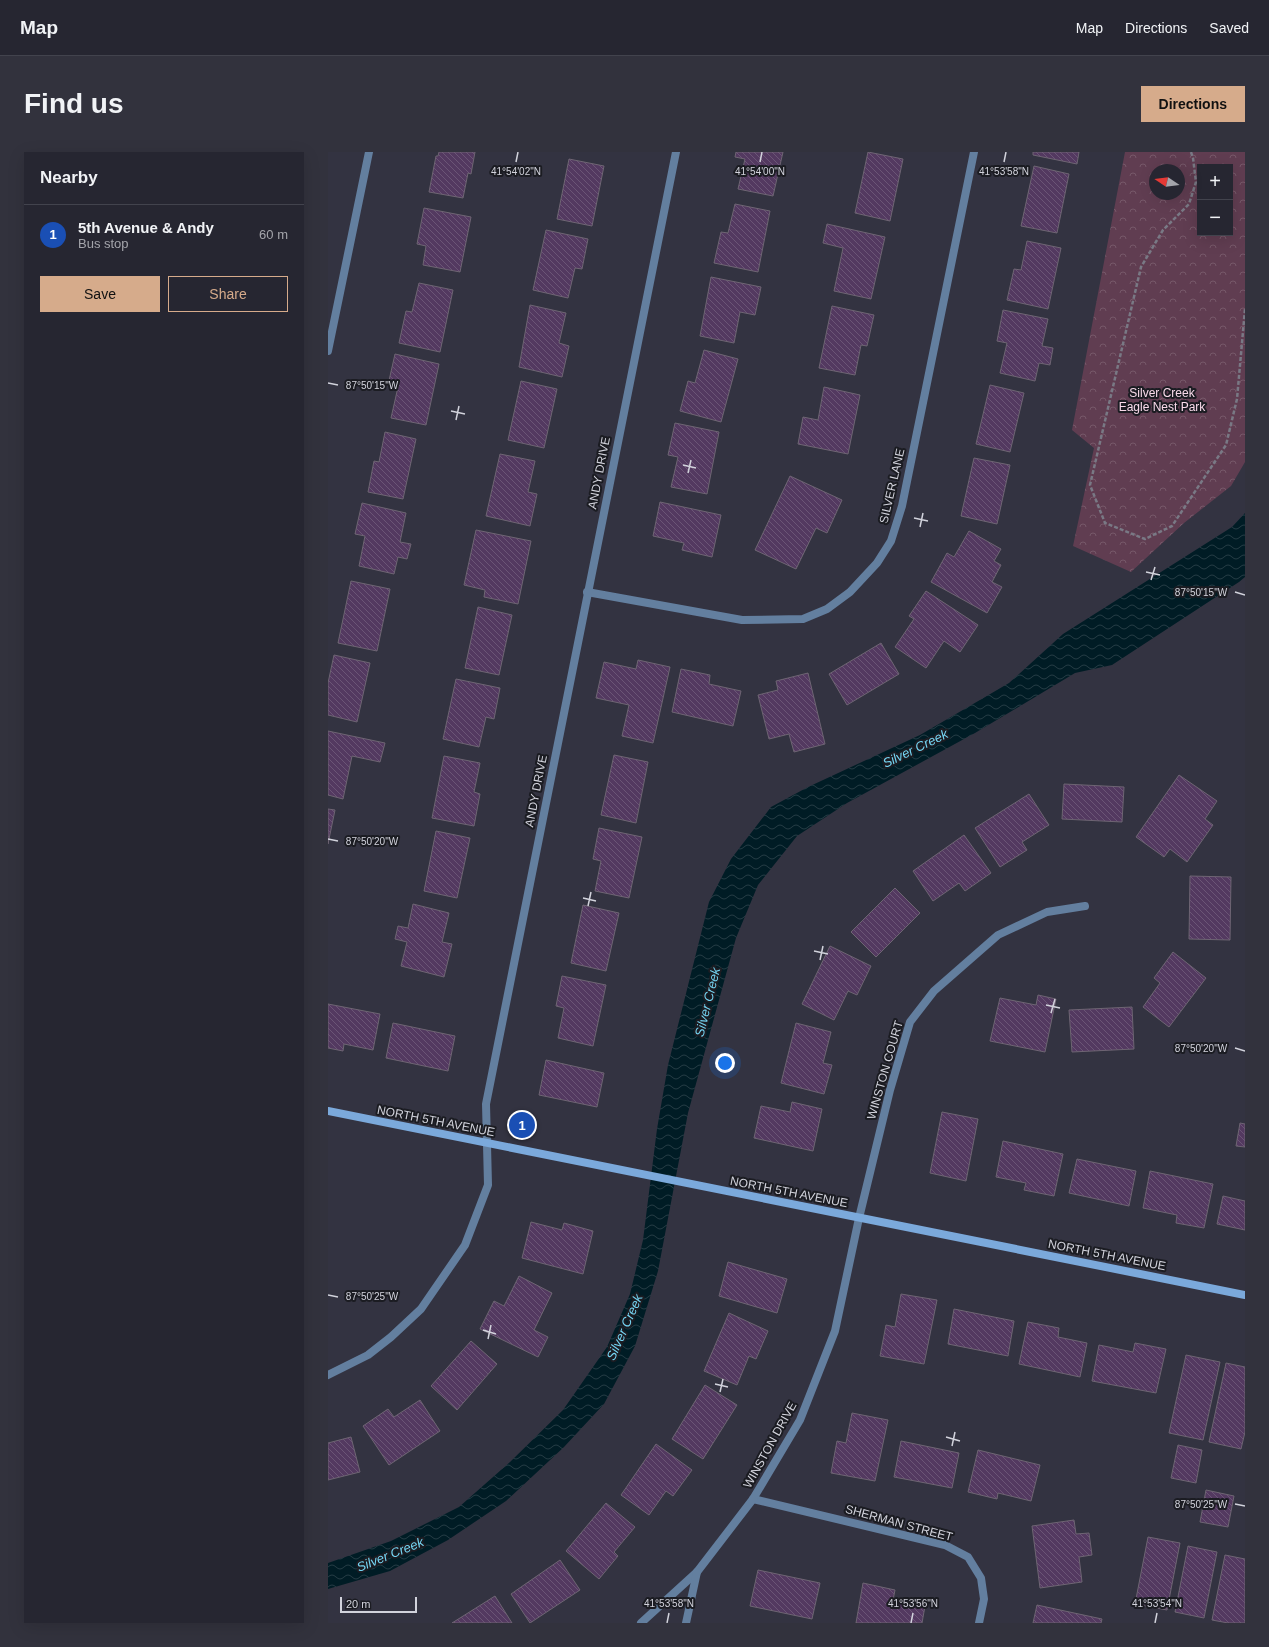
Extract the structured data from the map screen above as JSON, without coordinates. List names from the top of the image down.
{
  "streets": {
    "street": [
      "ANDY DRIVE",
      "SILVER LANE",
      "WINSTON COURT",
      "NORTH 5TH AVENUE",
      "WINSTON DRIVE",
      "SHERMAN STREET"
    ]
  },
  "crossings": [
    ["ANDY DRIVE", "SILVER LANE"],
    ["ANDY DRIVE", "NORTH 5TH AVENUE"],
    ["WINSTON COURT", "NORTH 5TH AVENUE"],
    ["WINSTON COURT", "WINSTON DRIVE"],
    ["NORTH 5TH AVENUE", "WINSTON DRIVE"],
    ["WINSTON DRIVE", "SHERMAN STREET"]
  ],
  "water": ["Silver Creek"],
  "parks": ["Silver Creek Eagle Nest Park"],
  "scale_bar": "20 m",
  "north": "left",
  "page": {
    "header": "Map",
    "nav": ["Map", "Directions", "Saved"],
    "buttons": [
      "Directions",
      ["Save", "Share"]
    ],
    "title": "Find us",
    "heading": "Nearby",
    "map_buttons": ["+", "−"],
    "list": [
      {
        "mark": "1",
        "name": "5th Avenue & Andy",
        "note": "Bus stop",
        "value": "60 m"
      }
    ],
    "pins": "1",
    "scale": "20 m"
  },
  "coordinates": [
    "41°54'02\"N",
    "41°54'00\"N",
    "41°53'58\"N",
    "87°50'15\"W",
    "87°50'20\"W",
    "87°50'25\"W",
    "41°53'56\"N",
    "41°53'54\"N"
  ]
}
